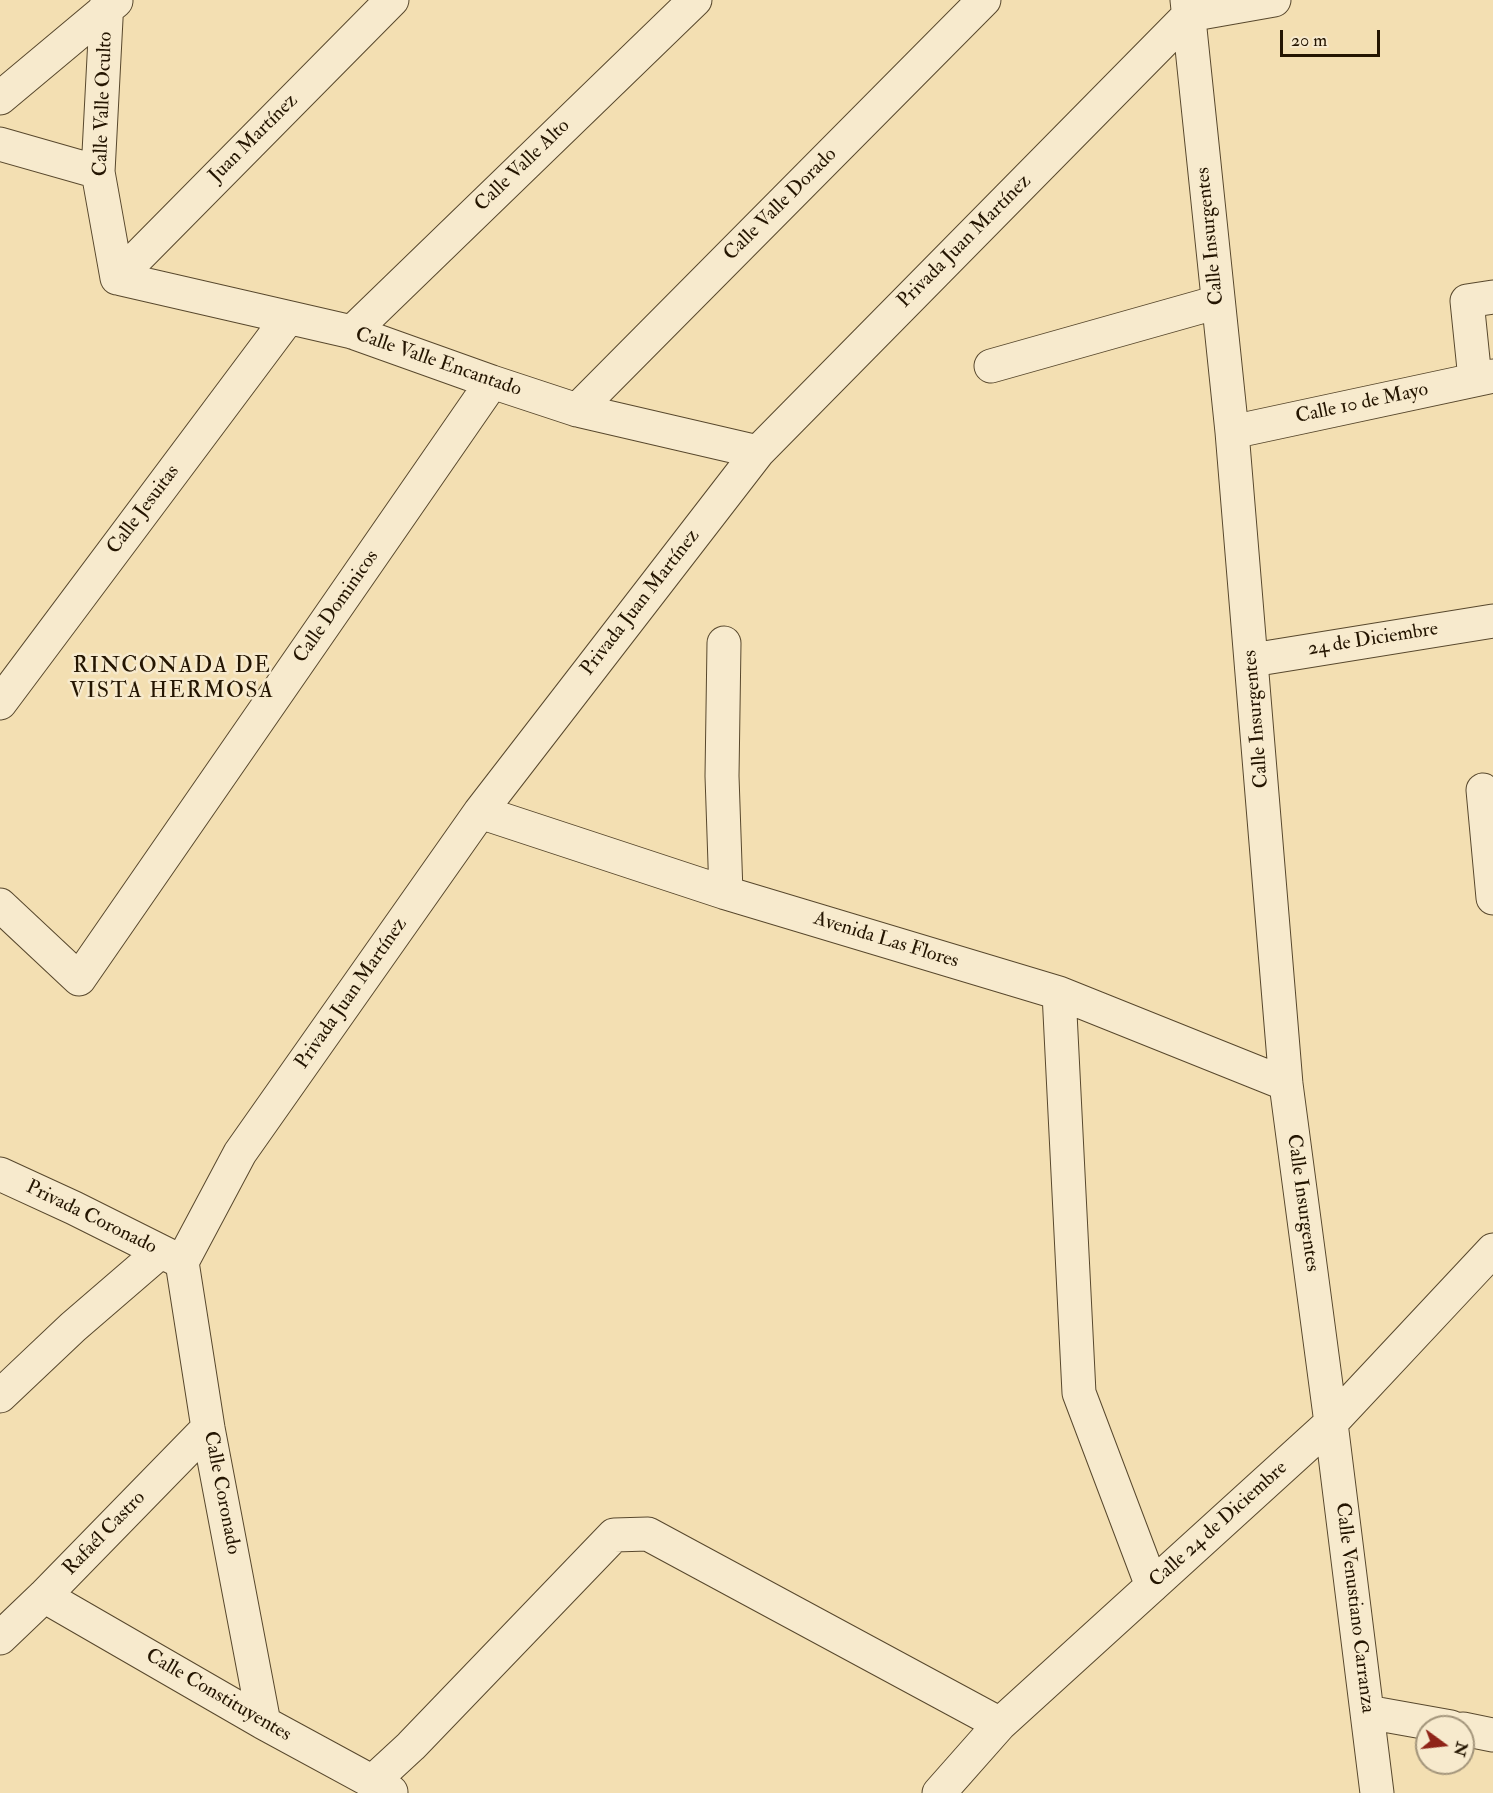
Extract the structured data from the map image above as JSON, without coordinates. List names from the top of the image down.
{
  "streets": {
    "street": [
      "Calle Valle Oculto",
      "Juan Martínez",
      "Calle Valle Alto",
      "Calle Valle Dorado",
      "Calle Insurgentes",
      "Privada Juan Martínez",
      "Calle Valle Encantado",
      "Calle 10 de Mayo",
      "Calle Jesuitas",
      "Calle Dominicos",
      "24 de Diciembre",
      "Avenida Las Flores",
      "Privada Coronado",
      "Calle Coronado",
      "Calle 24 de Diciembre",
      "Rafaél Castro",
      "Calle Venustiano Carranza",
      "Calle Constituyentes"
    ]
  },
  "crossings": [
    ["Calle Valle Oculto", "Juan Martínez"],
    ["Calle Valle Oculto", "Calle Valle Encantado"],
    ["Juan Martínez", "Calle Valle Encantado"],
    ["Calle Valle Alto", "Calle Valle Encantado"],
    ["Calle Valle Dorado", "Calle Valle Encantado"],
    ["Calle Insurgentes", "Privada Juan Martínez"],
    ["Calle Insurgentes", "Calle 10 de Mayo"],
    ["Calle Insurgentes", "24 de Diciembre"],
    ["Calle Insurgentes", "Avenida Las Flores"],
    ["Calle Insurgentes", "Calle 24 de Diciembre"],
    ["Calle Insurgentes", "Calle Venustiano Carranza"],
    ["Privada Juan Martínez", "Calle Valle Encantado"],
    ["Privada Juan Martínez", "Avenida Las Flores"],
    ["Privada Juan Martínez", "Privada Coronado"],
    ["Privada Juan Martínez", "Calle Coronado"],
    ["Calle Valle Encantado", "Calle Jesuitas"],
    ["Calle Valle Encantado", "Calle Dominicos"],
    ["Privada Coronado", "Calle Coronado"],
    ["Calle Coronado", "Rafaél Castro"],
    ["Calle Coronado", "Calle Constituyentes"],
    ["Calle 24 de Diciembre", "Calle Venustiano Carranza"],
    ["Rafaél Castro", "Calle Constituyentes"]
  ],
  "districts": ["RINCONADA DE VISTA HERMOSA"],
  "scale_bar": "20 m",
  "north": "right"
}
